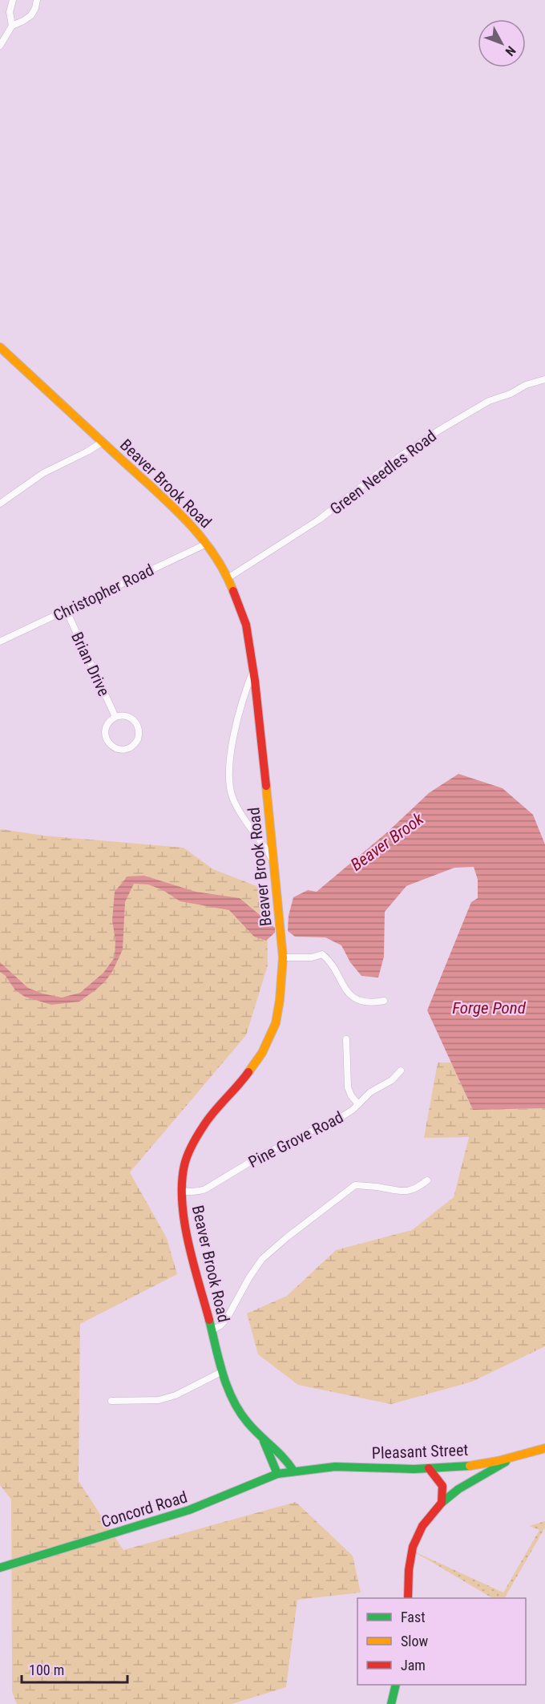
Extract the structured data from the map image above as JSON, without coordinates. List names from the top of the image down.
{
  "streets": {
    "street": [
      "Green Needles Road",
      "Beaver Brook Road",
      "Christopher Road",
      "Brian Drive",
      "Pine Grove Road",
      "Pleasant Street",
      "Concord Road"
    ]
  },
  "crossings": [
    ["Green Needles Road", "Beaver Brook Road"],
    ["Beaver Brook Road", "Christopher Road"],
    ["Beaver Brook Road", "Pine Grove Road"],
    ["Beaver Brook Road", "Pleasant Street"],
    ["Beaver Brook Road", "Concord Road"],
    ["Christopher Road", "Brian Drive"],
    ["Pleasant Street", "Concord Road"]
  ],
  "water": ["Beaver Brook", "Forge Pond"],
  "legend": ["Fast", "Slow", "Jam"],
  "scale_bar": "100 m",
  "north": "bottom right"
}
